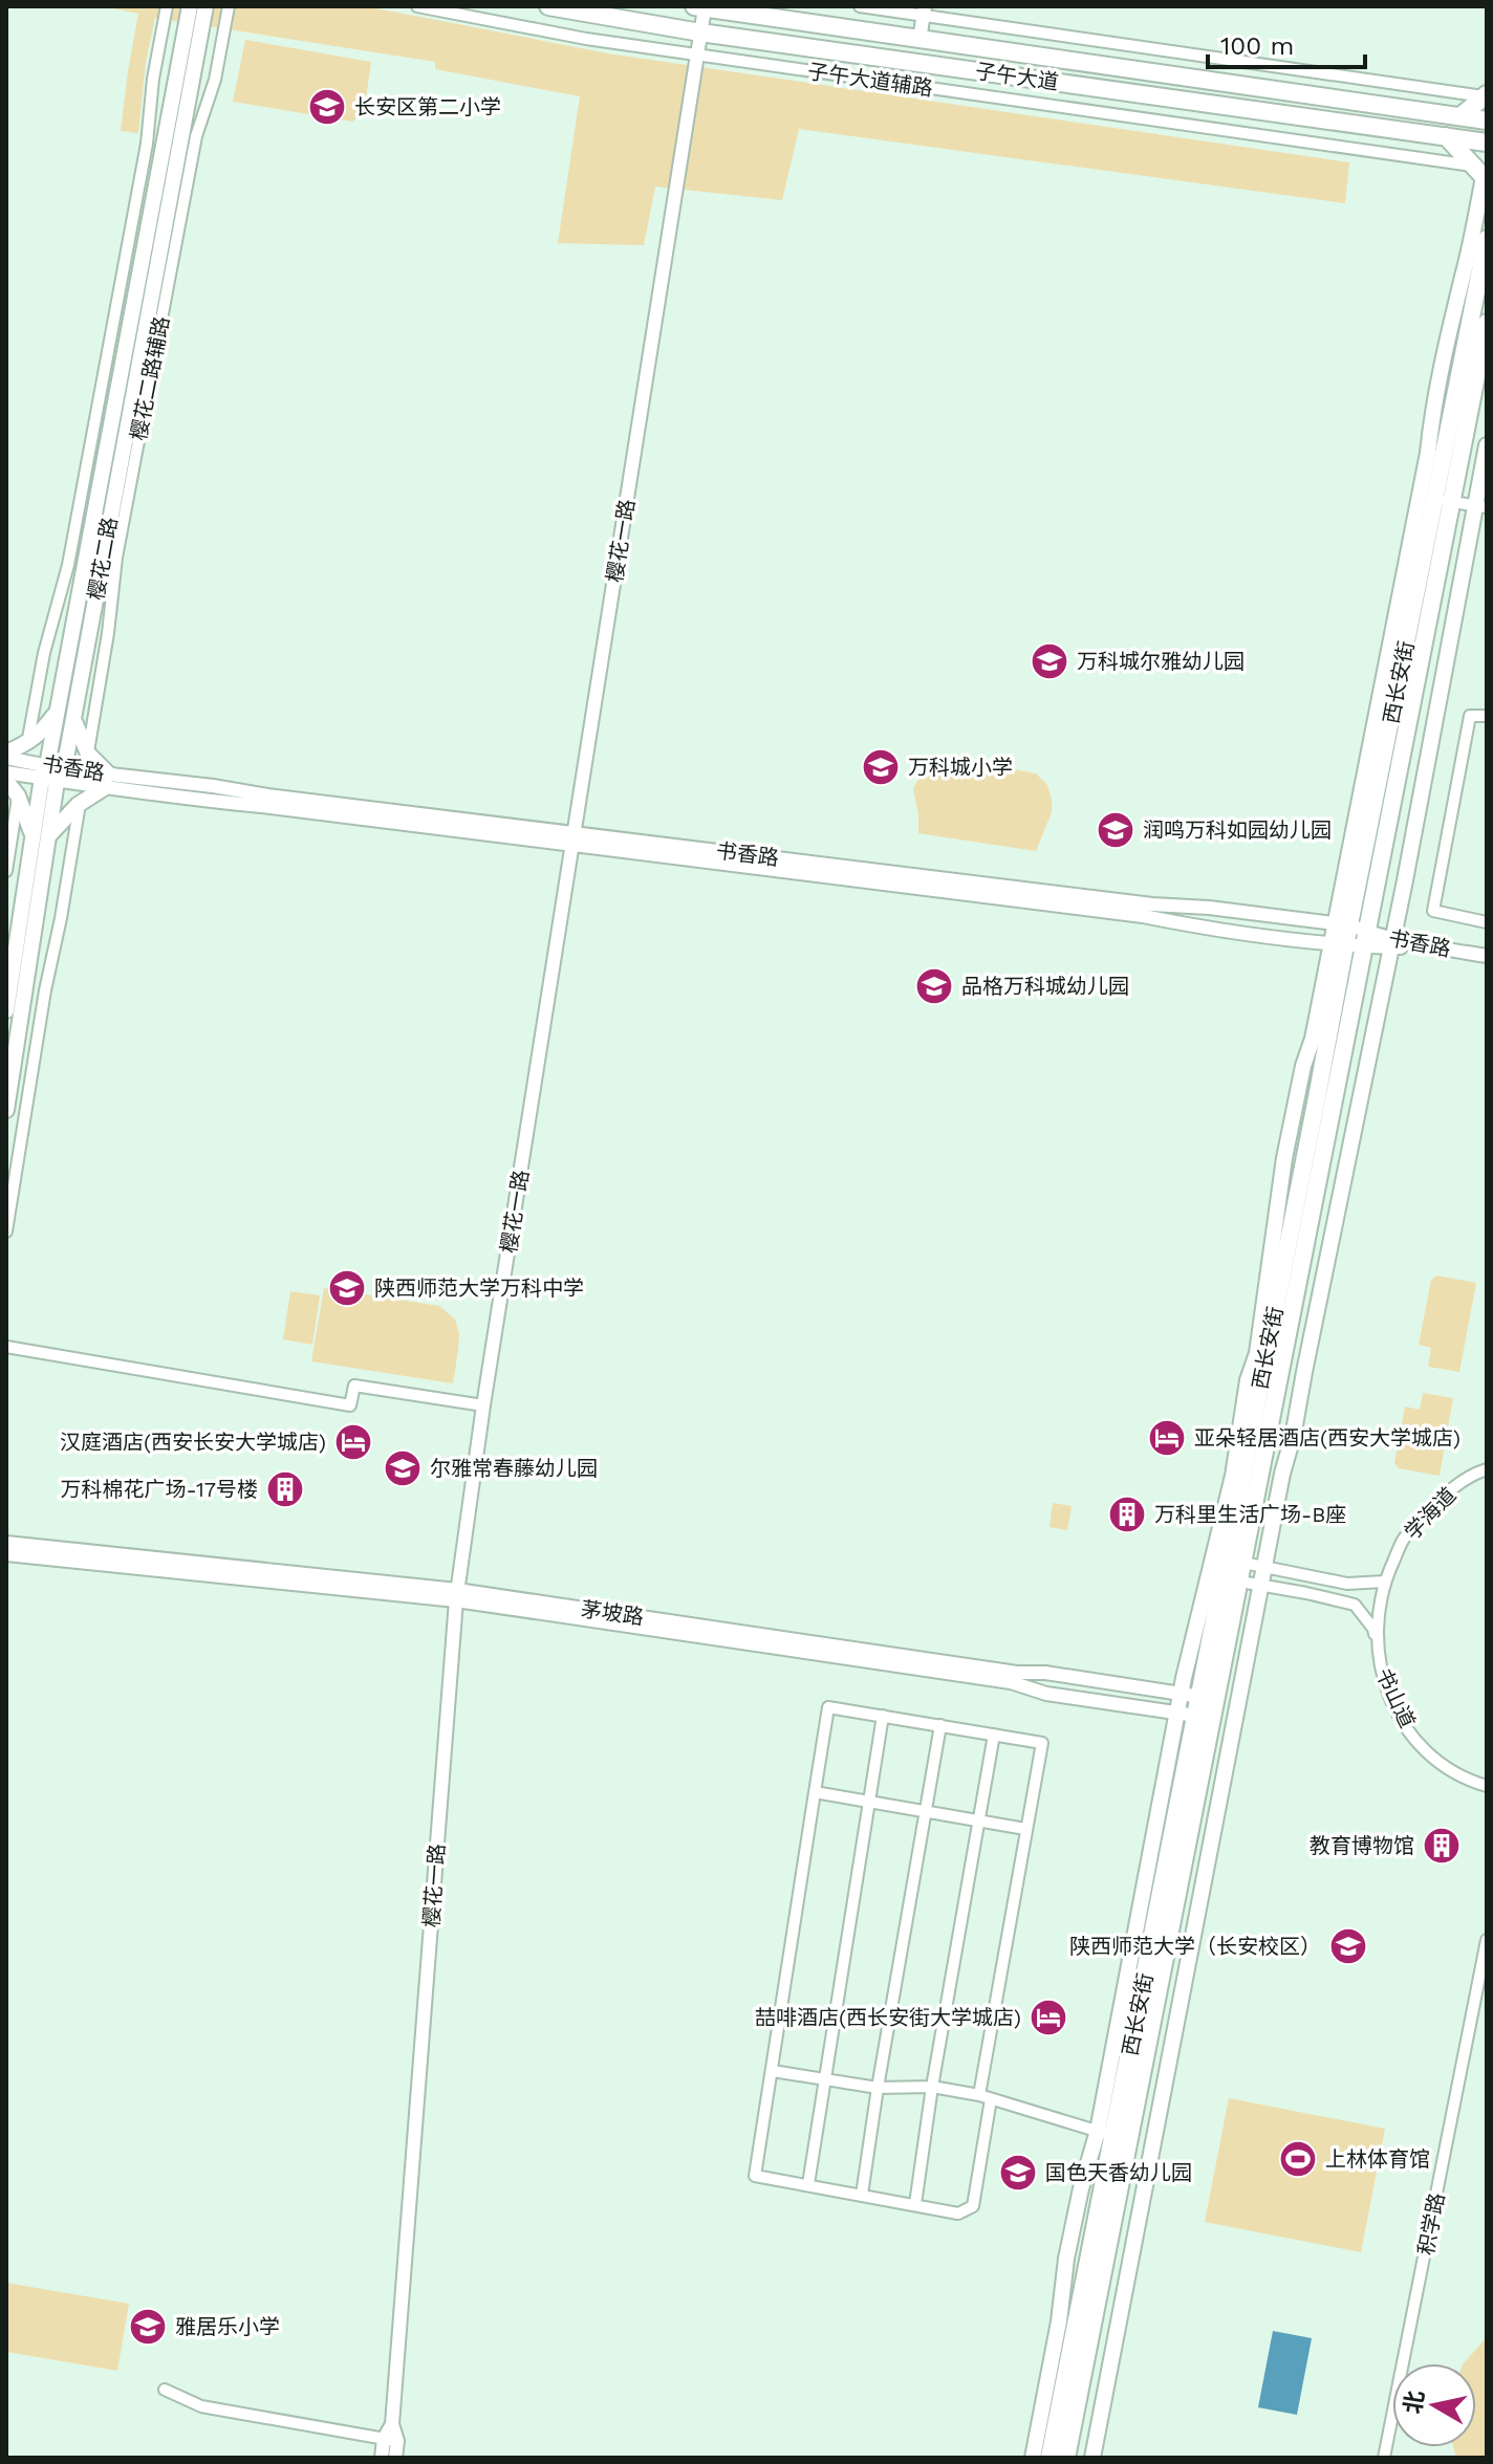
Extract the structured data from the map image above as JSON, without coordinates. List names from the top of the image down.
{
  "streets": {
    "main road": ["子午大道", "樱花二路", "西长安街"],
    "street": [
      "子午大道辅路",
      "樱花二路辅路",
      "樱花一路",
      "书香路",
      "学海道",
      "茅坡路",
      "书山道",
      "积学路"
    ]
  },
  "crossings": [
    ["子午大道", "樱花一路"],
    ["子午大道辅路", "樱花一路"],
    ["樱花一路", "书香路"],
    ["樱花一路", "茅坡路"],
    ["樱花二路", "书香路"],
    ["西长安街", "书香路"],
    ["西长安街", "茅坡路"],
    ["学海道", "书山道"]
  ],
  "places": {
    "school or university": [
      "长安区第二小学",
      "万科城尔雅幼儿园",
      "万科城小学",
      "润鸣万科如园幼儿园",
      "品格万科城幼儿园",
      "陕西师范大学万科中学",
      "尔雅常春藤幼儿园",
      "陕西师范大学（长安校区）",
      "国色天香幼儿园",
      "雅居乐小学"
    ],
    "hotel": ["亚朵轻居酒店(西安大学城店)", "汉庭酒店(西安长安大学城店)", "喆啡酒店(西长安街大学城店)"],
    "building": ["万科棉花广场-17号楼", "万科里生活广场-B座", "教育博物馆"],
    "sports": ["上林体育馆"]
  },
  "scale_bar": "100 m",
  "north": "left"
}
